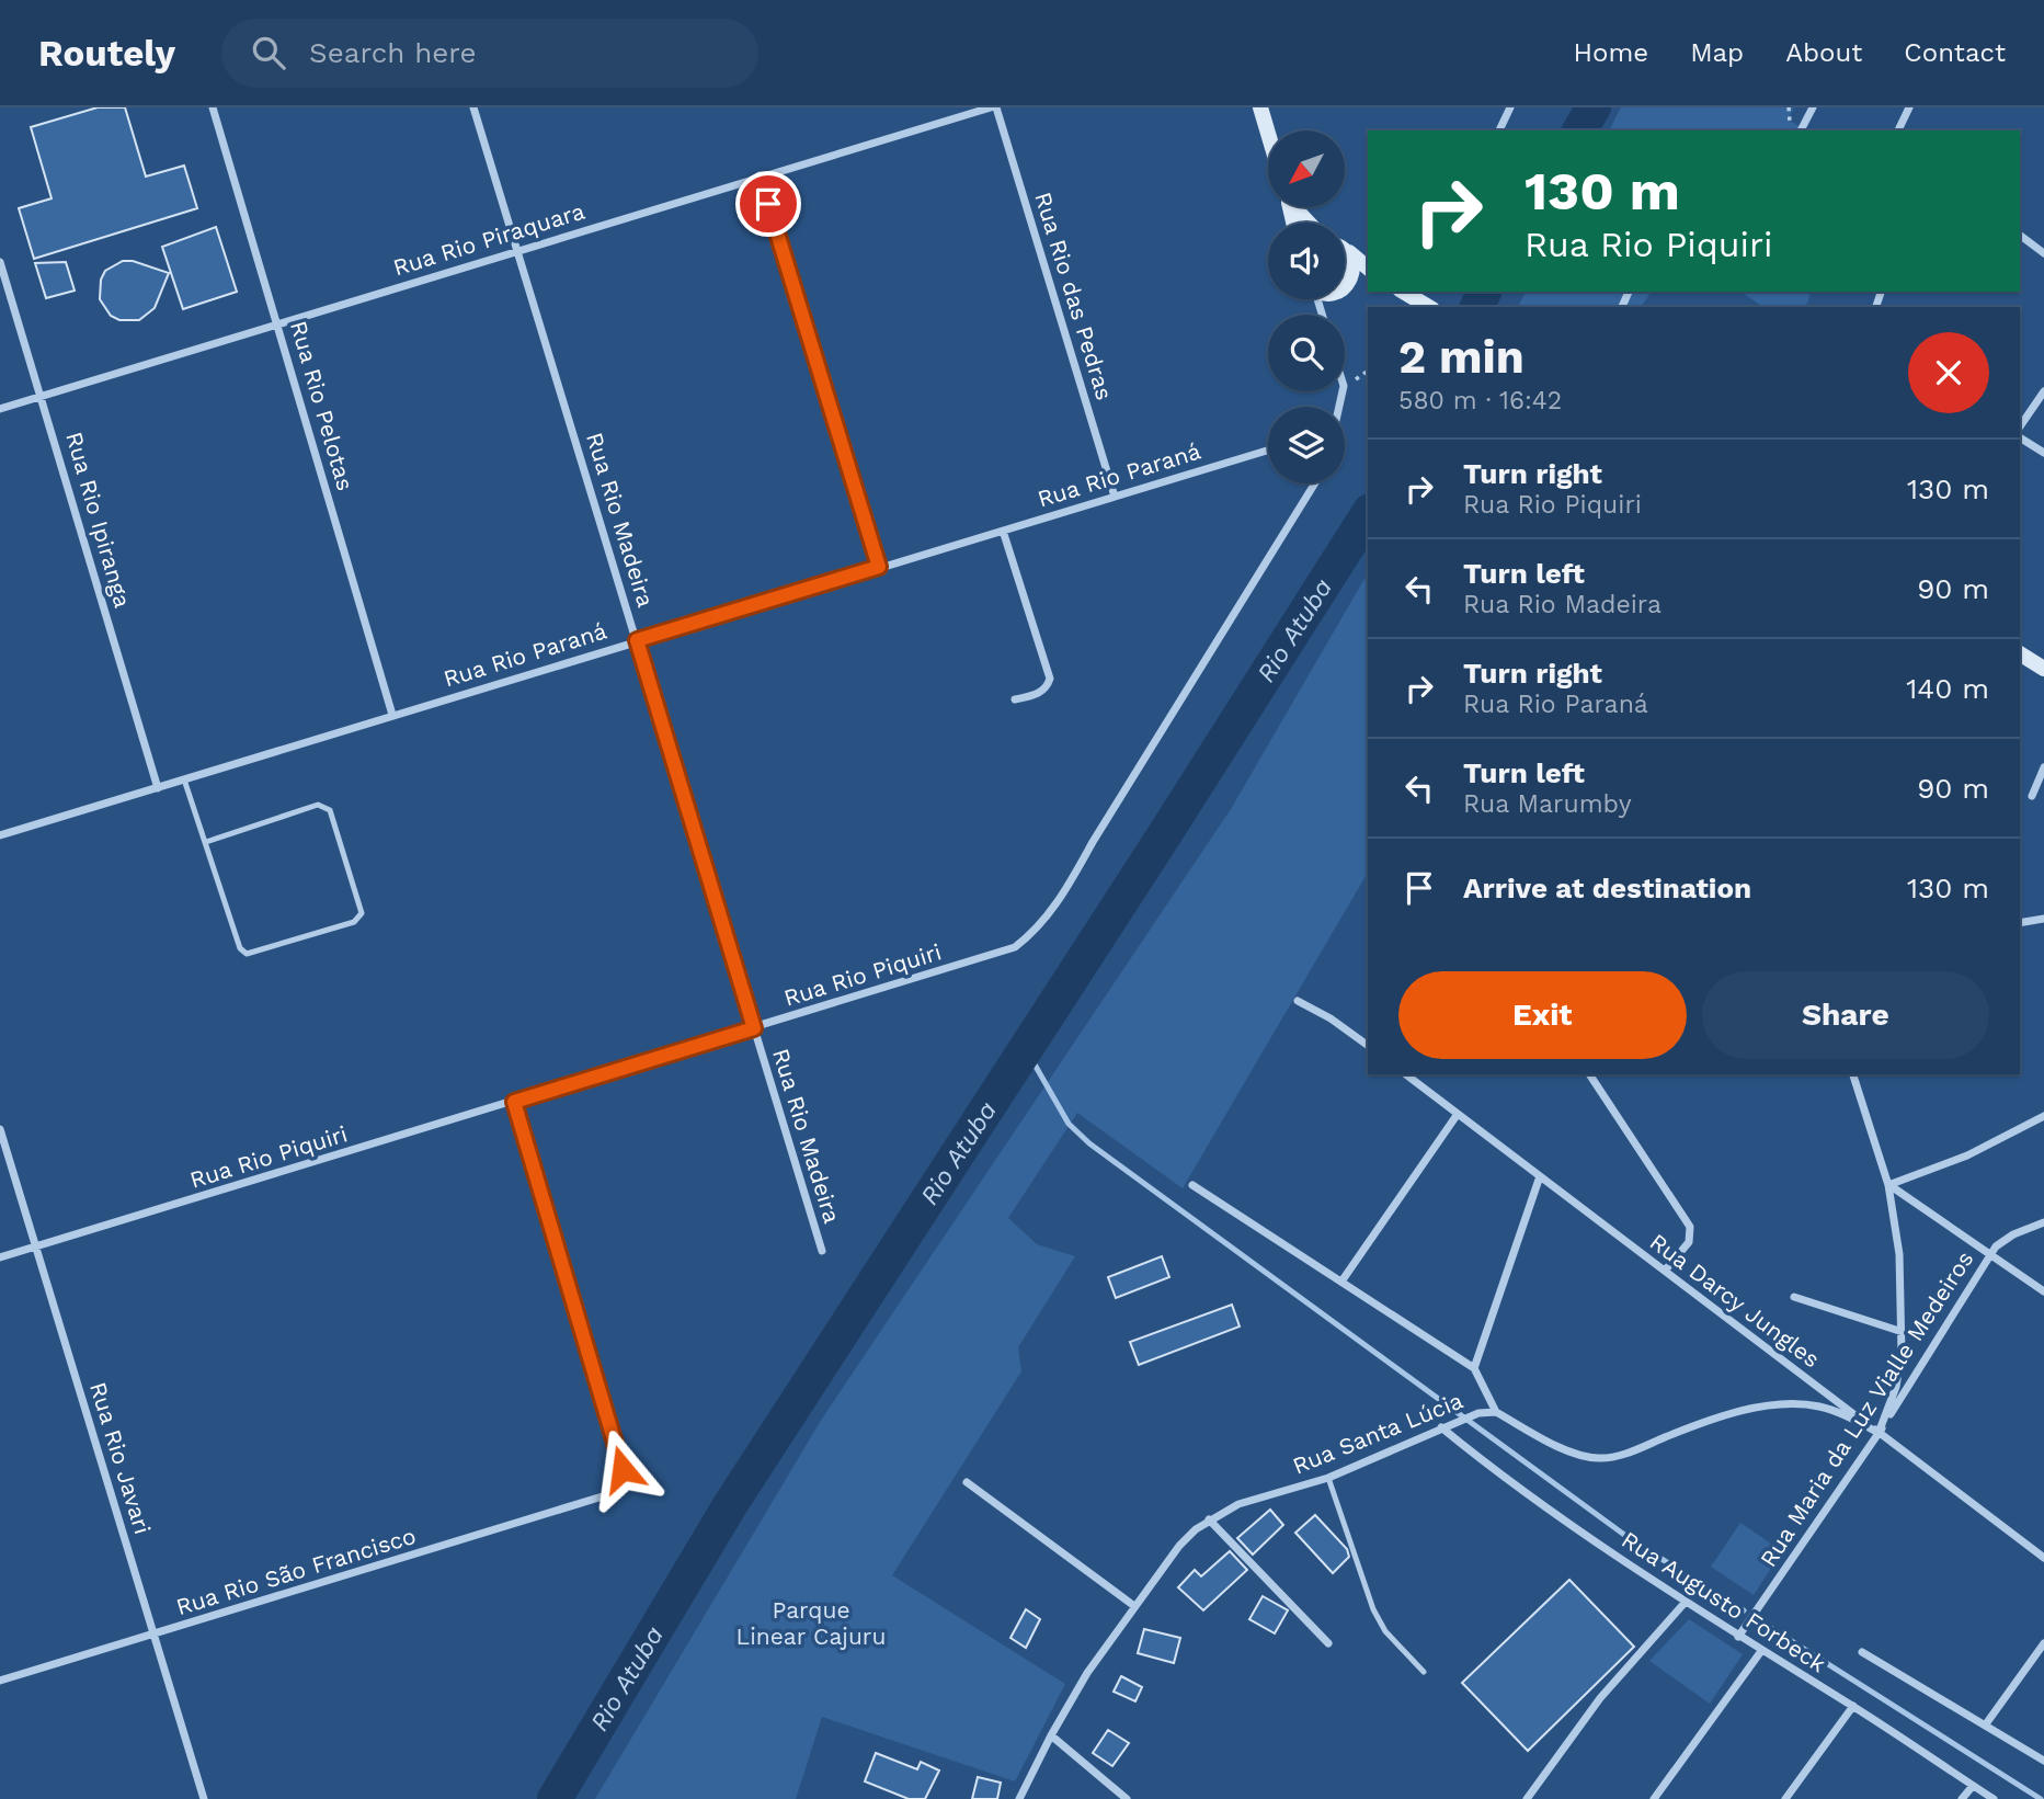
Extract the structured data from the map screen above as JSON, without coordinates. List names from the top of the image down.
{
  "streets": {
    "street": [
      "Rua Rio Piraquara",
      "Rua Rio das Pedras",
      "Rua Rio Pelotas",
      "Rua Rio Paraná",
      "Rua Rio Ipiranga",
      "Rua Rio Madeira",
      "Rua Rio Piquiri",
      "Rua Darcy Jungles",
      "Rua Maria da Luz Vialle Medeiros",
      "Rua Santa Lúcia",
      "Rua Rio Javari",
      "Rua Rio São Francisco",
      "Rua Augusto Forbeck"
    ]
  },
  "crossings": [
    ["Rua Rio Piraquara", "Rua Rio das Pedras"],
    ["Rua Rio Piraquara", "Rua Rio Pelotas"],
    ["Rua Rio Piraquara", "Rua Rio Ipiranga"],
    ["Rua Rio Piraquara", "Rua Rio Madeira"],
    ["Rua Rio das Pedras", "Rua Rio Paraná"],
    ["Rua Rio Pelotas", "Rua Rio Paraná"],
    ["Rua Rio Paraná", "Rua Rio Ipiranga"],
    ["Rua Rio Paraná", "Rua Rio Madeira"],
    ["Rua Rio Madeira", "Rua Rio Piquiri"],
    ["Rua Rio Piquiri", "Rua Rio Javari"],
    ["Rua Rio Piquiri", "Rua Rio São Francisco"],
    ["Rua Darcy Jungles", "Rua Maria da Luz Vialle Medeiros"],
    ["Rua Darcy Jungles", "Rua Santa Lúcia"],
    ["Rua Maria da Luz Vialle Medeiros", "Rua Santa Lúcia"],
    ["Rua Maria da Luz Vialle Medeiros", "Rua Augusto Forbeck"],
    ["Rua Santa Lúcia", "Rua Augusto Forbeck"],
    ["Rua Rio Javari", "Rua Rio São Francisco"]
  ],
  "water": ["Rio Atuba"],
  "parks": ["Parque Linear Cajuru"],
  "north": "bottom left",
  "page": {
    "header": "Routely",
    "search": "Search here",
    "nav": [
      "Home",
      "Map",
      "About",
      "Contact"
    ],
    "turn": ["130 m", "Rua Rio Piquiri"],
    "heading": ["2 min", "580 m · 16:42"],
    "list": [
      {
        "name": "Turn right",
        "note": "Rua Rio Piquiri",
        "value": "130 m"
      },
      {
        "name": "Turn left",
        "note": "Rua Rio Madeira",
        "value": "90 m"
      },
      {
        "name": "Turn right",
        "note": "Rua Rio Paraná",
        "value": "140 m"
      },
      {
        "name": "Turn left",
        "note": "Rua Marumby",
        "value": "90 m"
      },
      {
        "name": "Arrive at destination",
        "value": "130 m"
      }
    ],
    "buttons": ["Exit", "Share"]
  }
}
